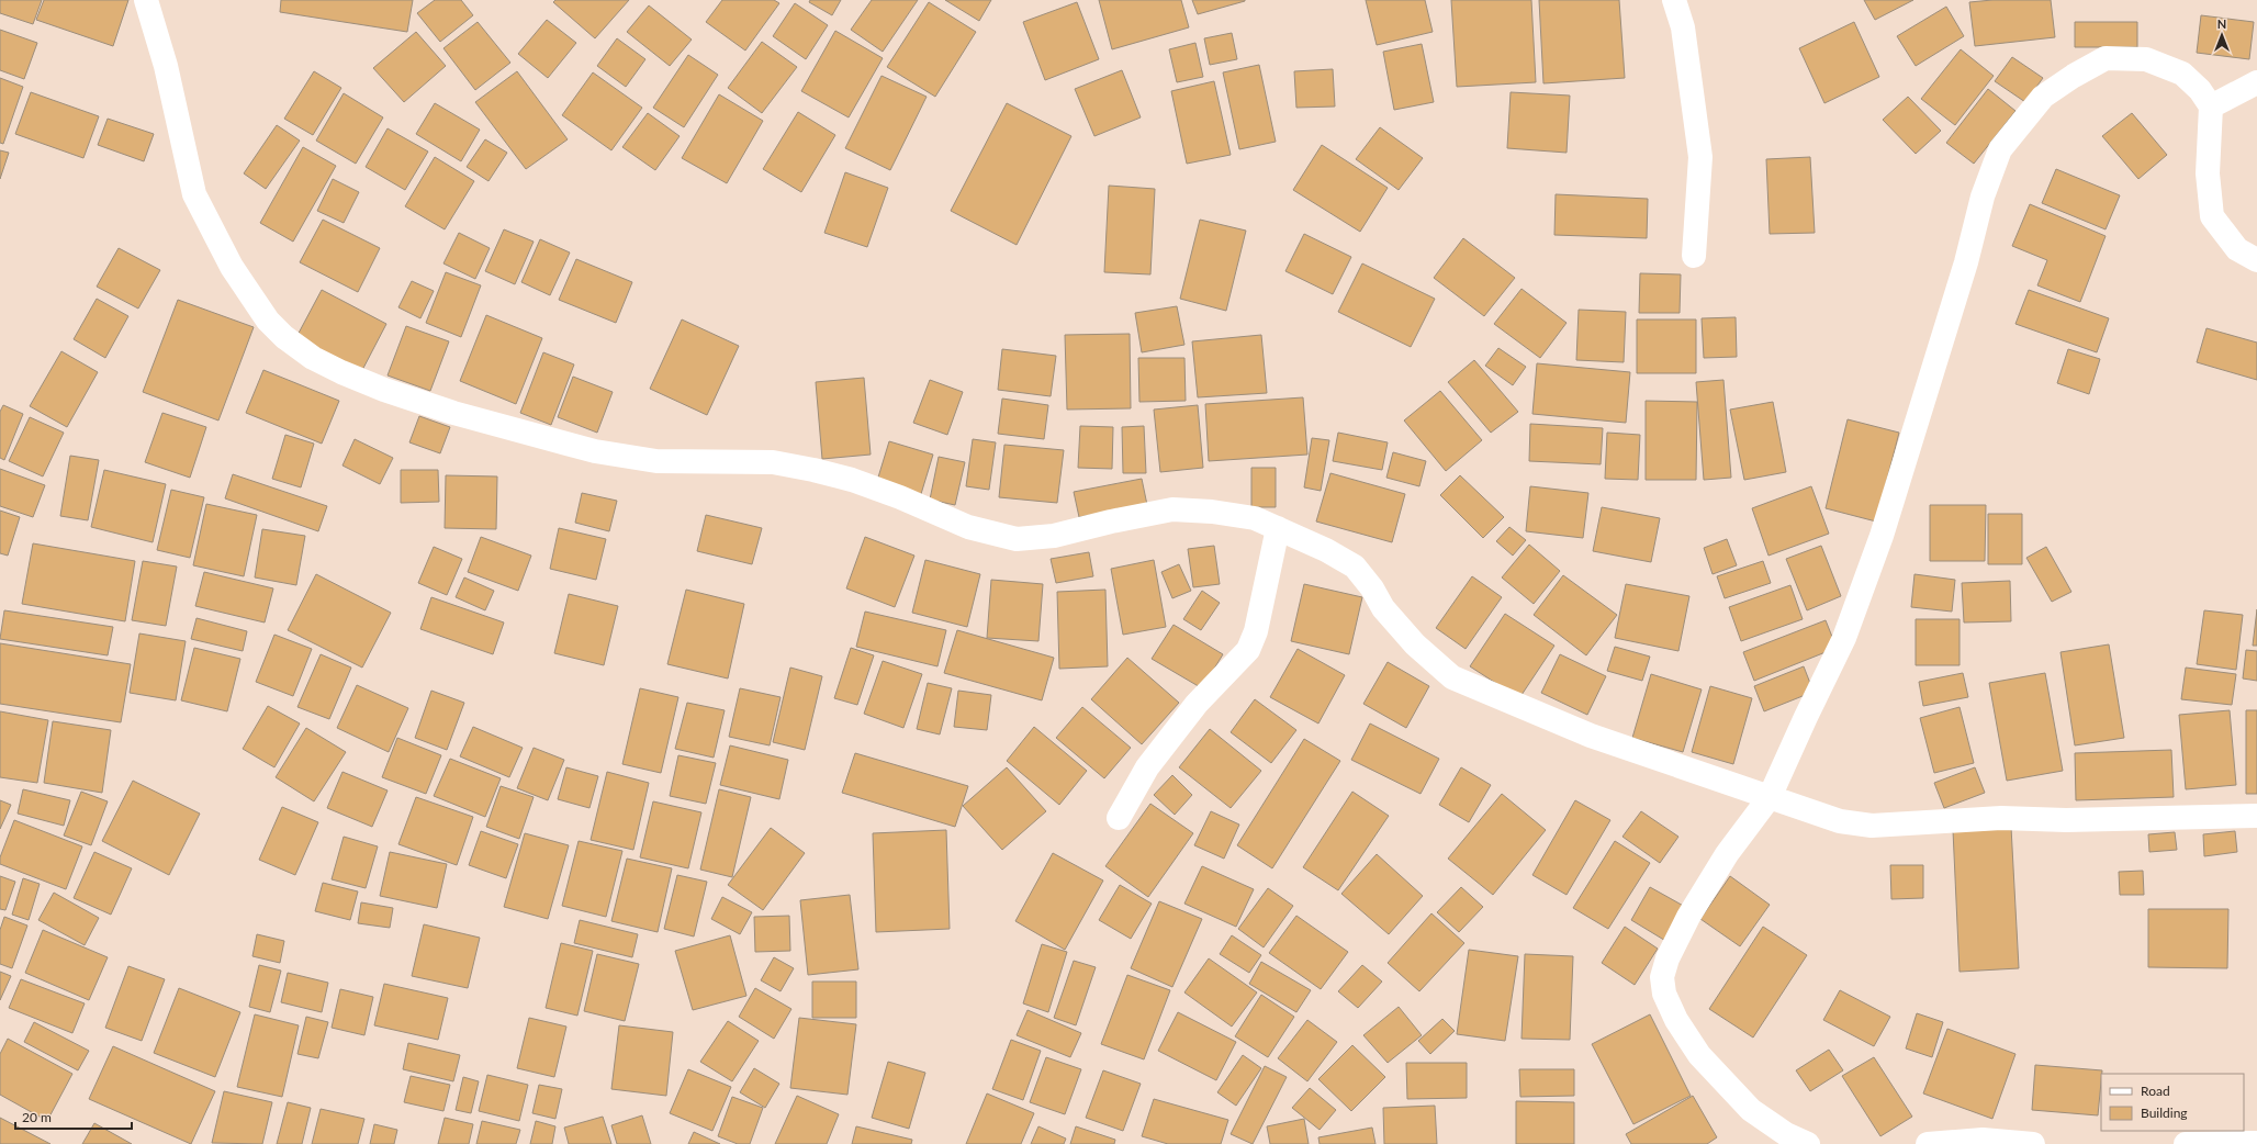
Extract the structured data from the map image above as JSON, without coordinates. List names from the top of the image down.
{
  "legend": ["Road", "Building"],
  "scale_bar": "20 m",
  "north": "top"
}
